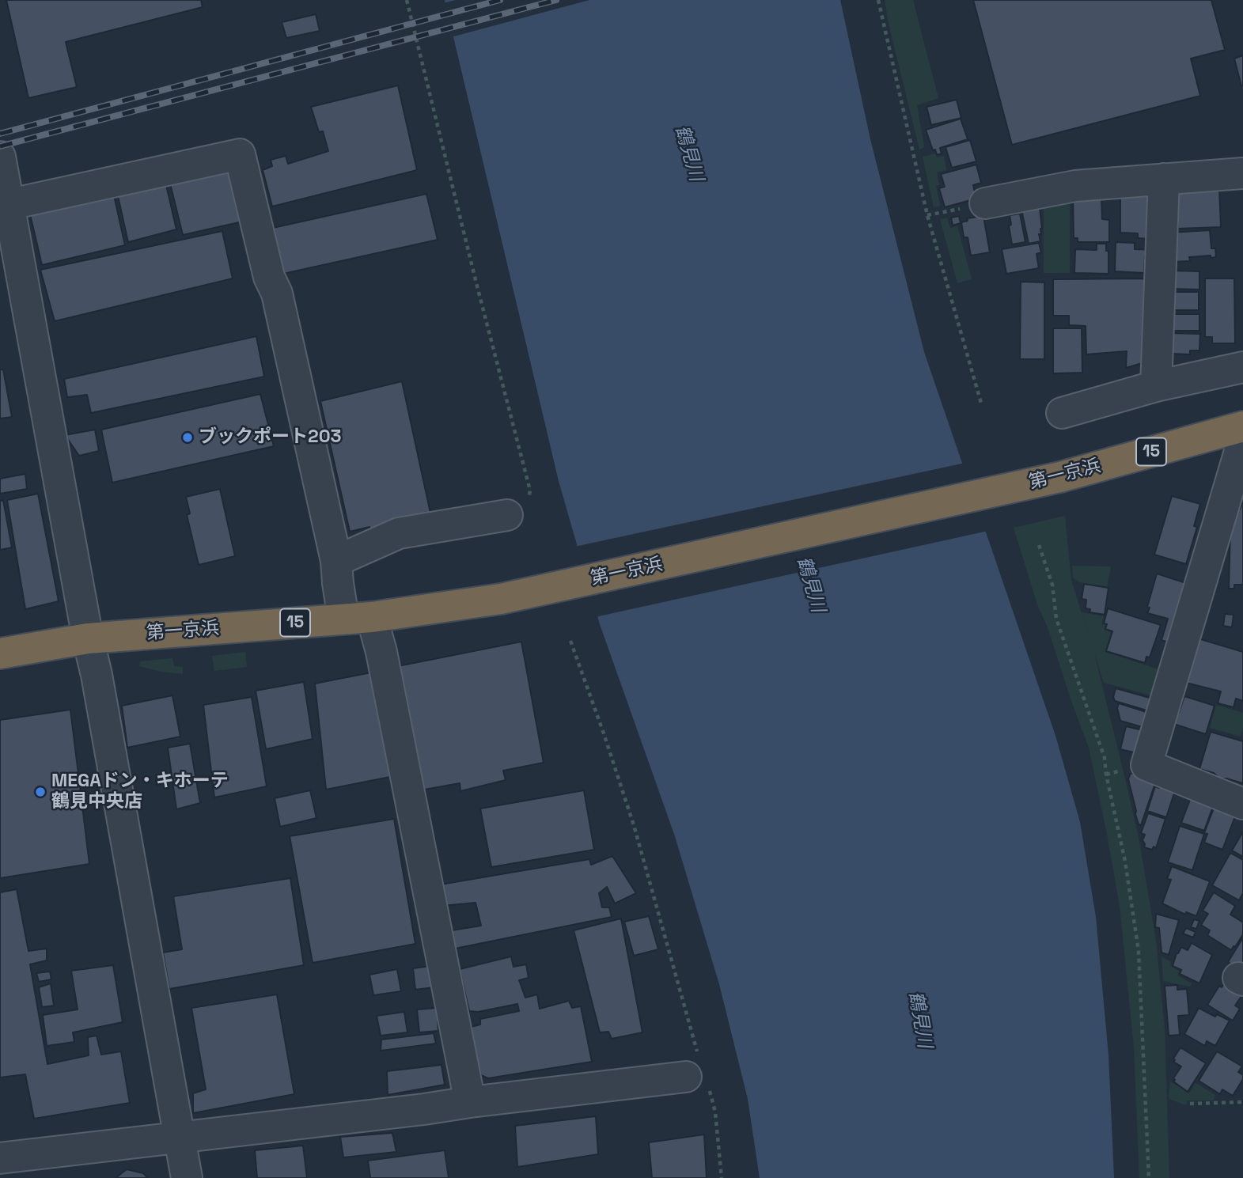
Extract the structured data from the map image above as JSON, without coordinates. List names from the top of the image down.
{
  "streets": {
    "highway": ["15", "第一京浜"]
  },
  "water": ["鶴見川"],
  "places": ["ブックポート203", "MEGAドン・キホーテ 鶴見中央店"]
}
